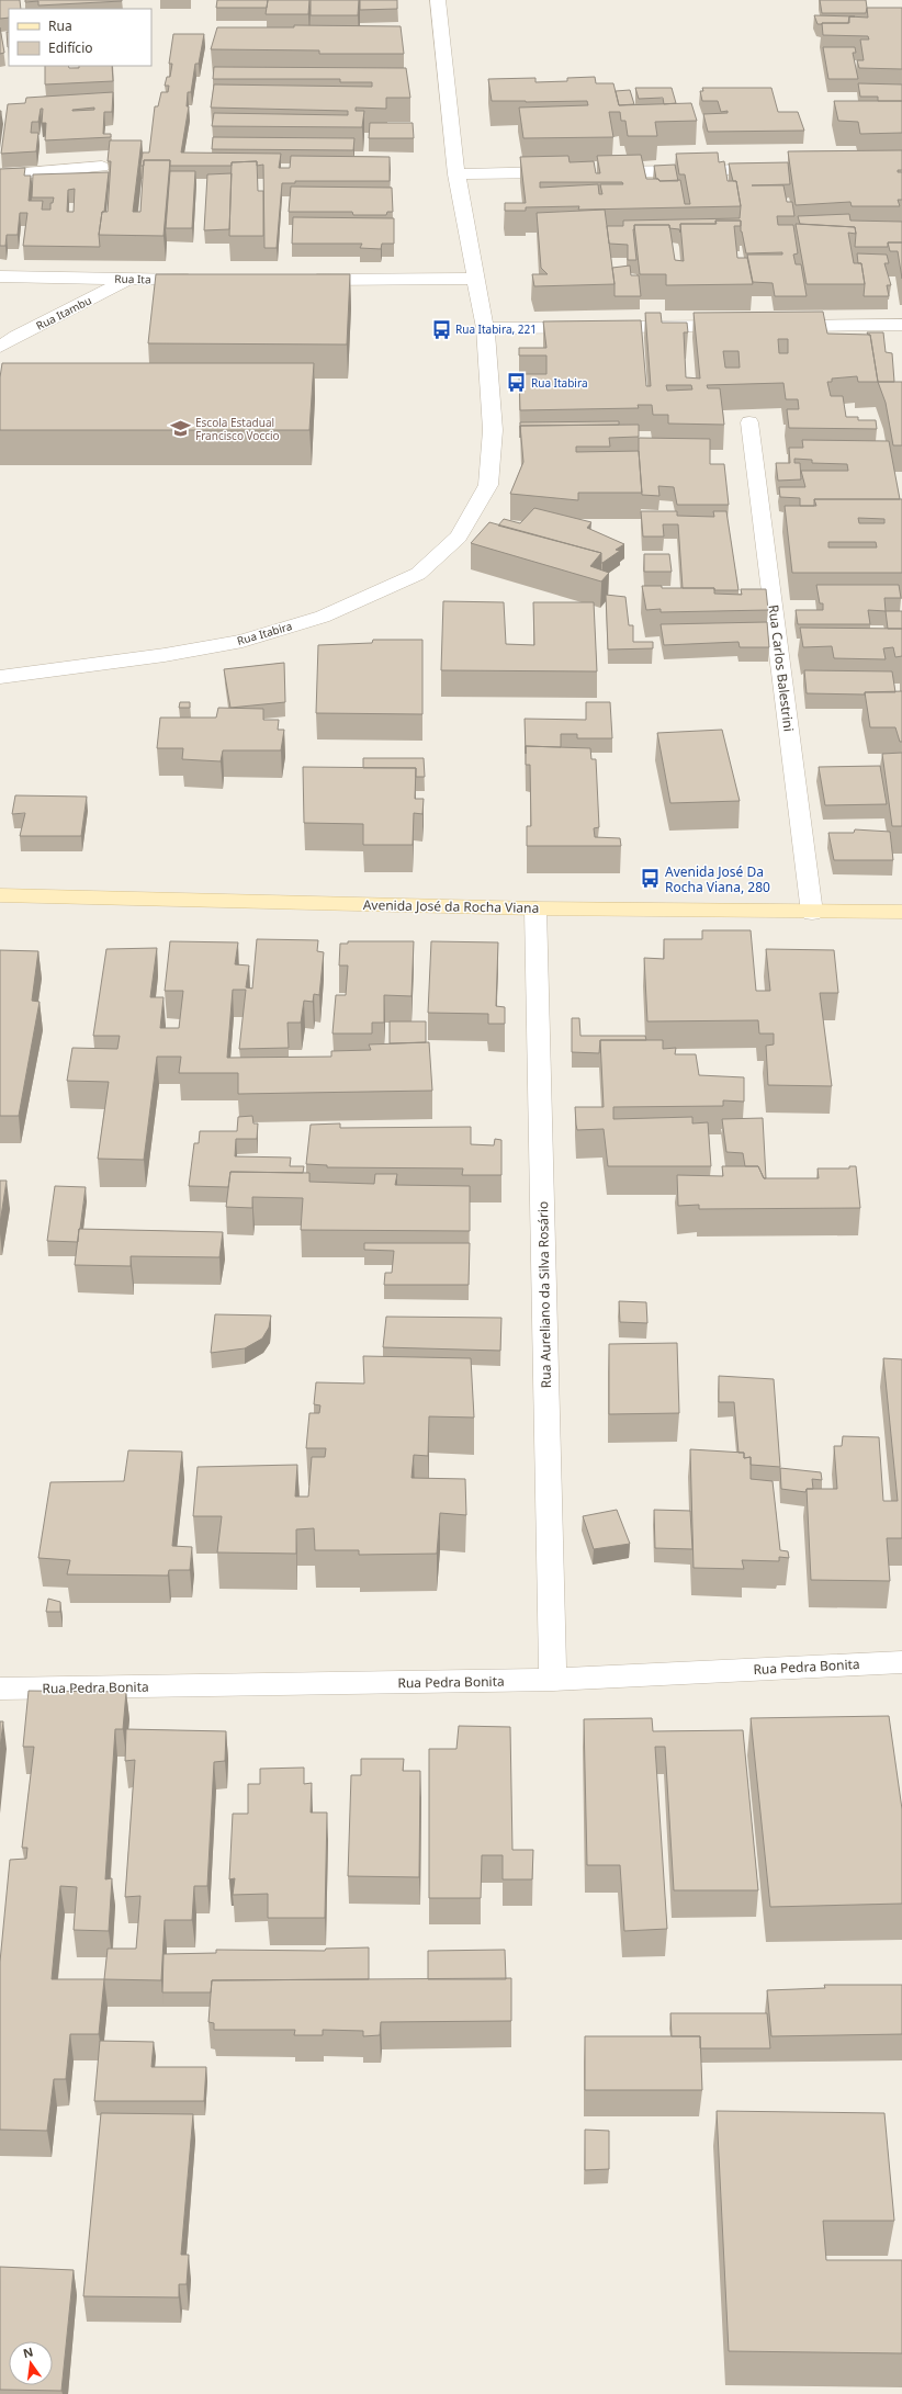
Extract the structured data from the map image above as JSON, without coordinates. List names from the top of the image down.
{
  "streets": {
    "street": [
      "Rua Ita",
      "Rua Itambu",
      "Rua Itabira",
      "Rua Carlos Balestrini",
      "Avenida José da Rocha Viana",
      "Rua Aureliano da Silva Rosário",
      "Rua Pedra Bonita"
    ]
  },
  "crossings": [
    ["Rua Ita", "Rua Itambu"],
    ["Rua Carlos Balestrini", "Avenida José da Rocha Viana"],
    ["Avenida José da Rocha Viana", "Rua Aureliano da Silva Rosário"],
    ["Rua Aureliano da Silva Rosário", "Rua Pedra Bonita"]
  ],
  "places": {
    "bus stop": ["Rua Itabira, 221", "Rua Itabira", "Avenida José Da Rocha Viana, 280"],
    "school or university": ["Escola Estadual Francisco Voccio"]
  },
  "legend": ["Rua", "Edifício"],
  "north": "top"
}
